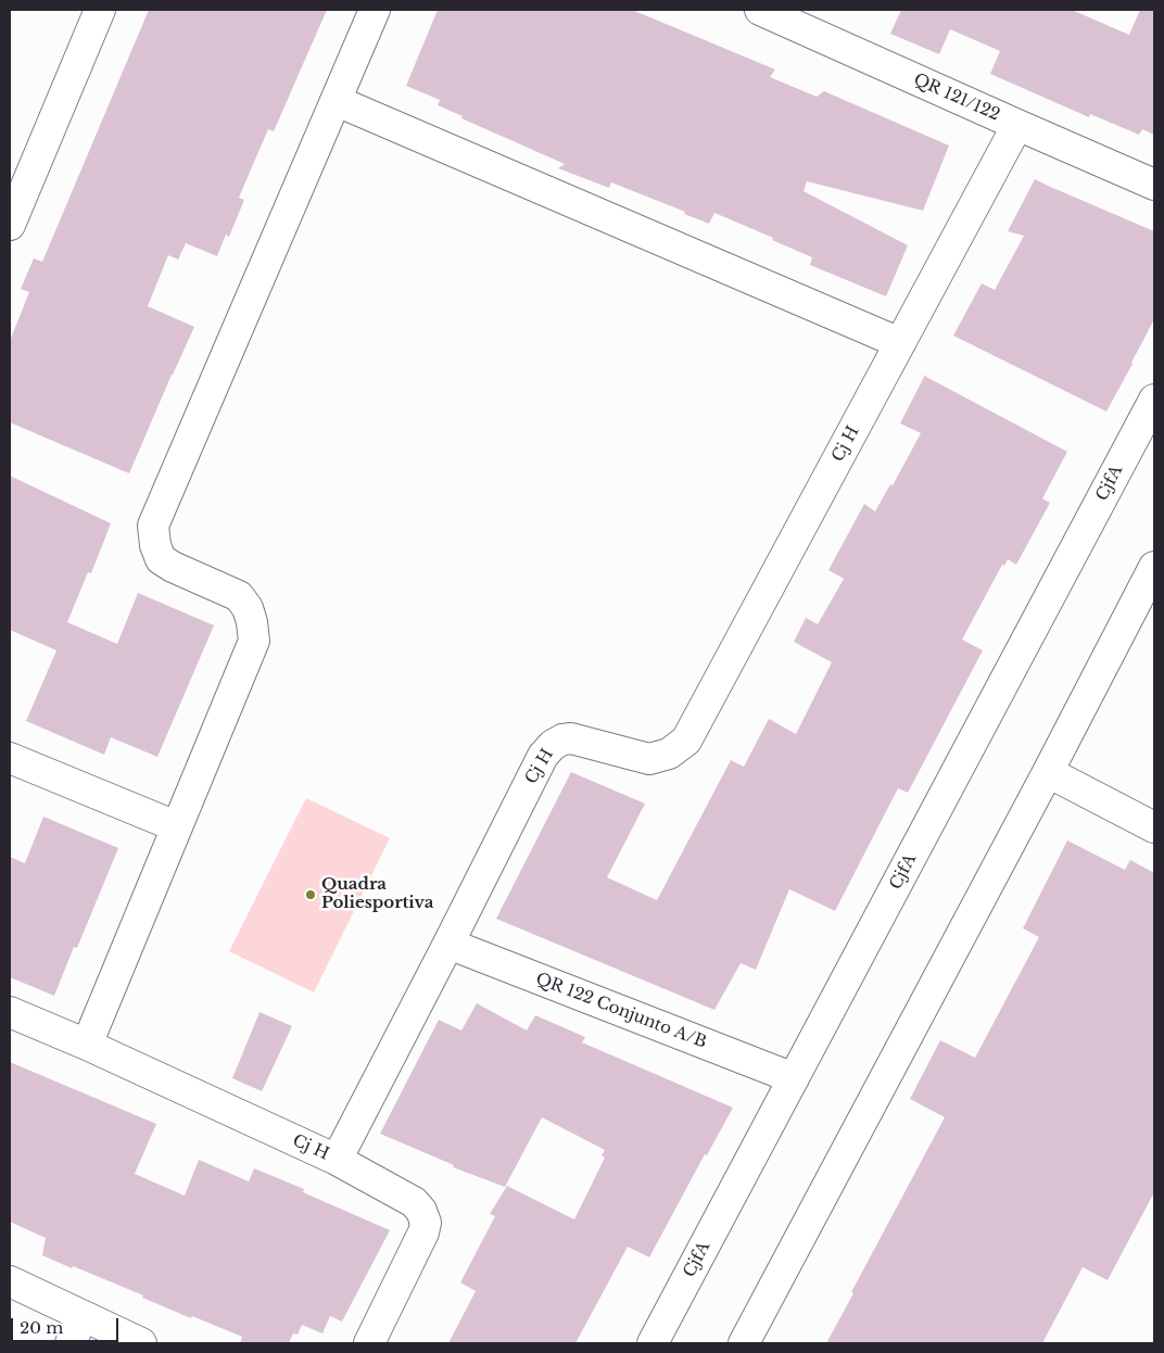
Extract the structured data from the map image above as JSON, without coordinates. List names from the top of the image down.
{
  "streets": {
    "street": [
      "QR 121/122",
      "Cj H",
      "CjfA",
      "QR 122 Conjunto A/B"
    ]
  },
  "crossings": [
    ["QR 121/122", "Cj H"],
    ["Cj H", "QR 122 Conjunto A/B"],
    ["CjfA", "QR 122 Conjunto A/B"]
  ],
  "places": ["Quadra Poliesportiva"],
  "scale_bar": "20 m"
}
